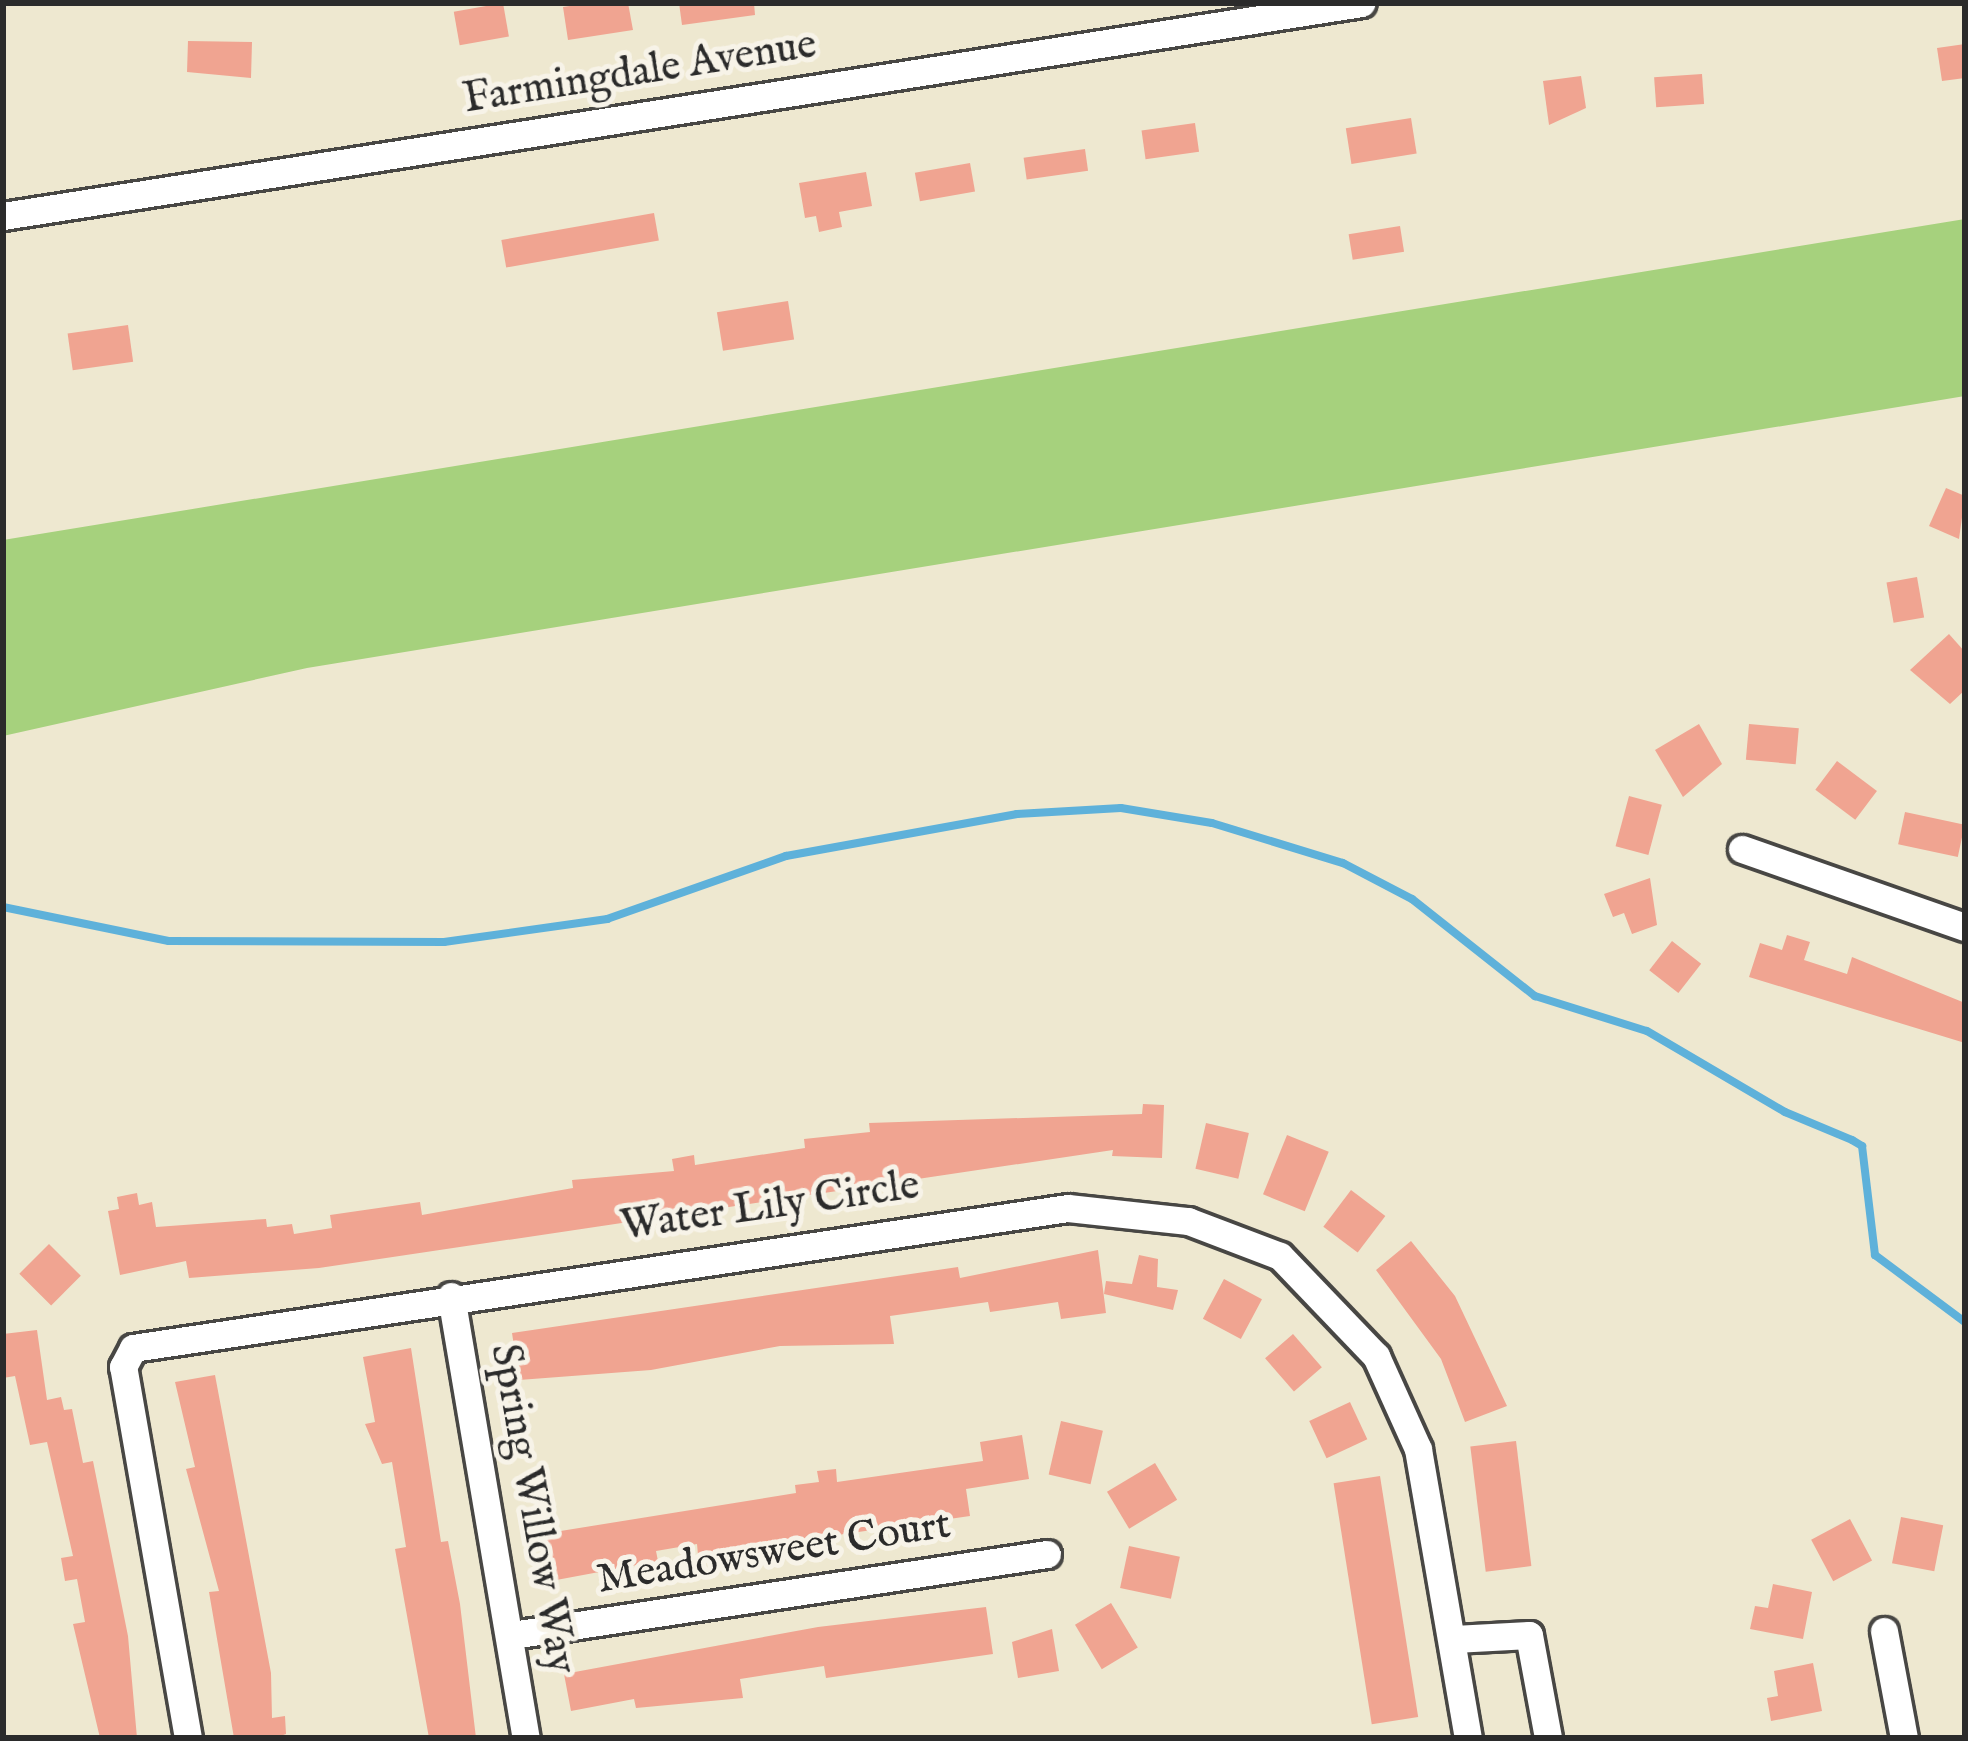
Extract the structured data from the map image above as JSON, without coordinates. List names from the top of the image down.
{
  "streets": {
    "street": [
      "Farmingdale Avenue",
      "Water Lily Circle",
      "Spring Willow Way",
      "Meadowsweet Court"
    ]
  },
  "crossings": [
    ["Water Lily Circle", "Spring Willow Way"],
    ["Spring Willow Way", "Meadowsweet Court"]
  ]
}
